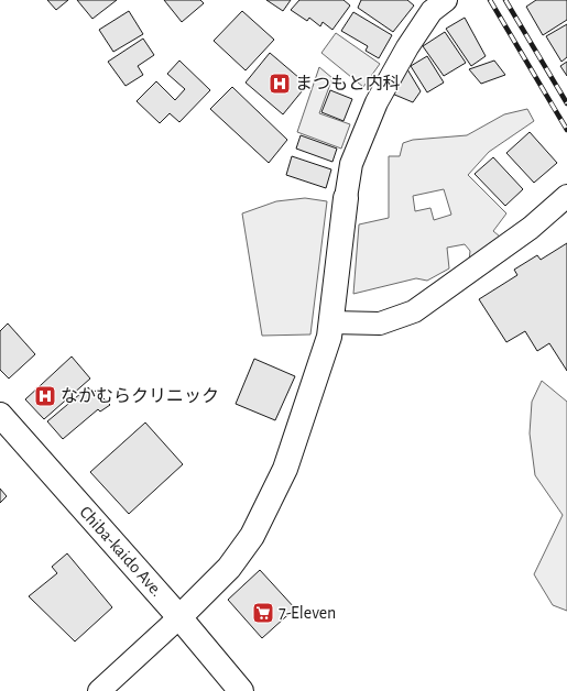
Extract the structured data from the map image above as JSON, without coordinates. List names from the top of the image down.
{
  "streets": {
    "main road": ["Chiba-kaido Ave."]
  },
  "places": {
    "hospital": ["まつもと内科", "なかむらクリニック"],
    "supermarket": ["7-Eleven"]
  }
}
